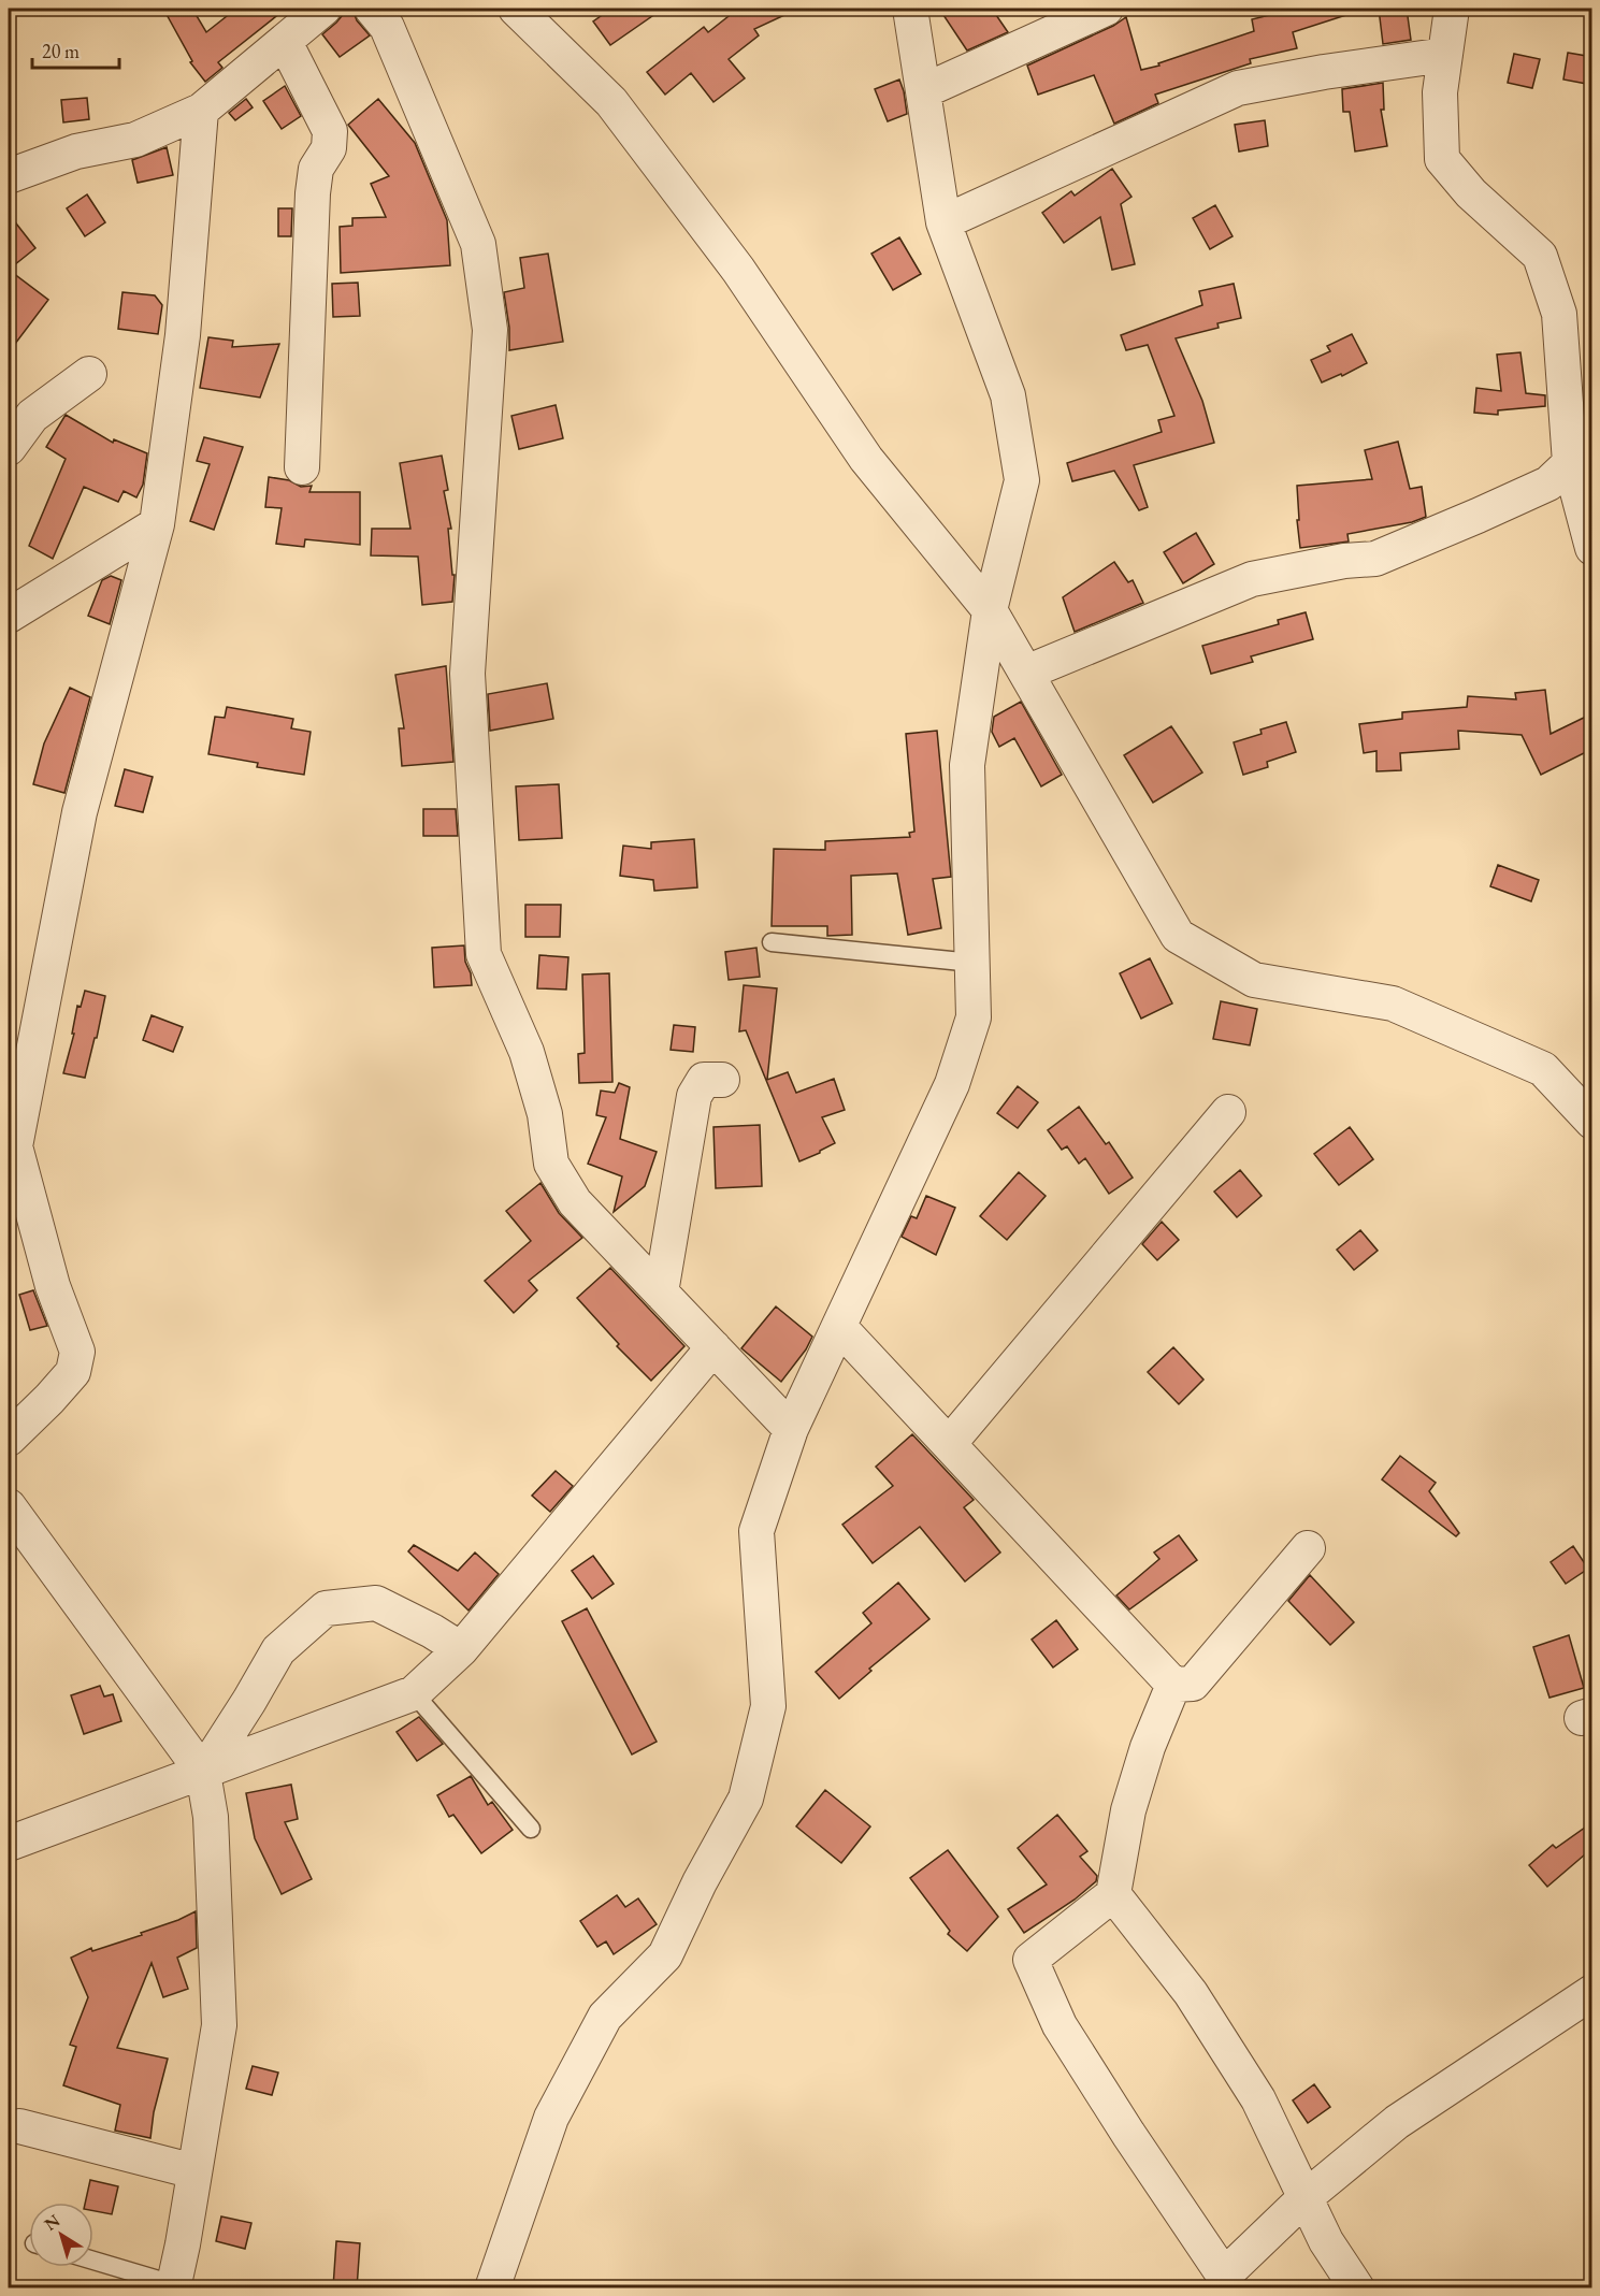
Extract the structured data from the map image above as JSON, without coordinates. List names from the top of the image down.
{
  "scale_bar": "20 m",
  "north": "top left"
}
